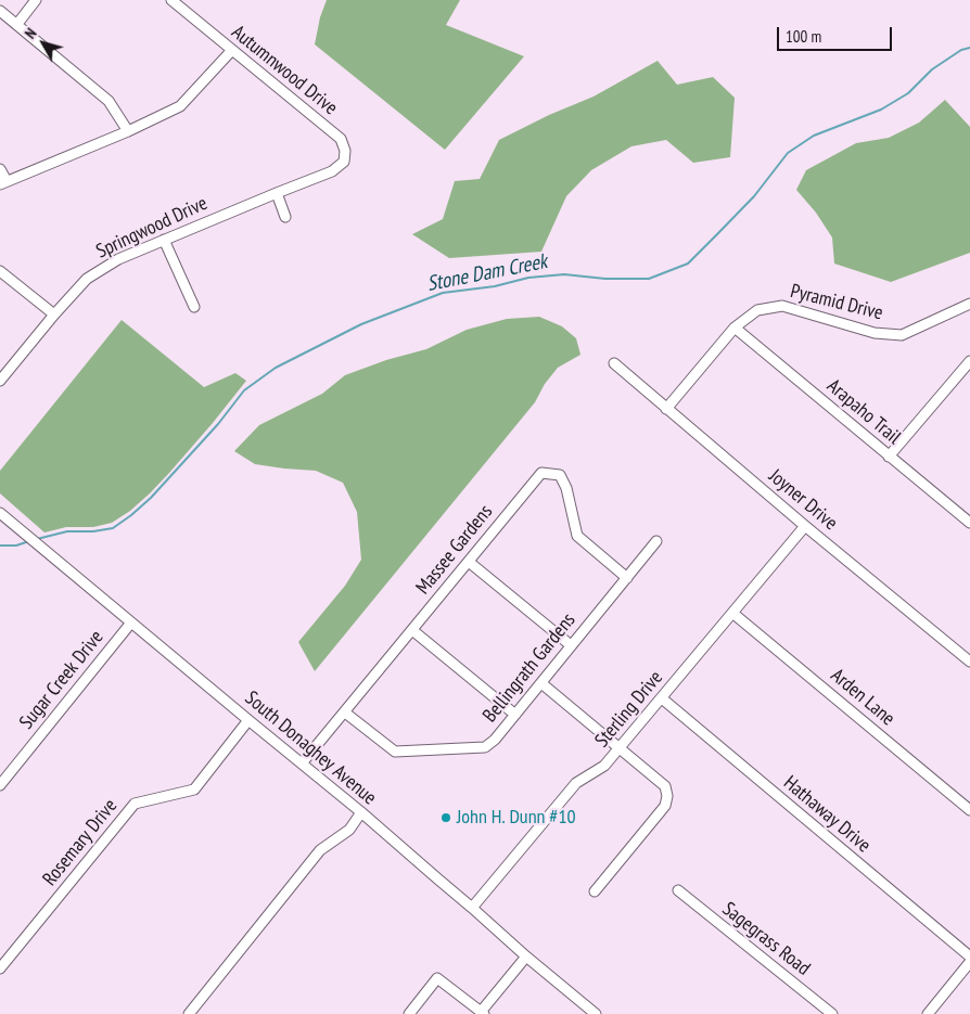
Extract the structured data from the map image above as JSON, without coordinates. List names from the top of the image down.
{
  "streets": {
    "street": [
      "Autumnwood Drive",
      "Springwood Drive",
      "Pyramid Drive",
      "Arapaho Trail",
      "Joyner Drive",
      "Massee Gardens",
      "Bellingrath Gardens",
      "Sugar Creek Drive",
      "Arden Lane",
      "Sterling Drive",
      "South Donaghey Avenue",
      "Hathaway Drive",
      "Rosemary Drive",
      "Sagegrass Road"
    ]
  },
  "crossings": [
    ["Autumnwood Drive", "Springwood Drive"],
    ["Pyramid Drive", "Arapaho Trail"],
    ["Pyramid Drive", "Joyner Drive"],
    ["Joyner Drive", "Sterling Drive"],
    ["Massee Gardens", "Bellingrath Gardens"],
    ["Massee Gardens", "South Donaghey Avenue"],
    ["Sugar Creek Drive", "South Donaghey Avenue"],
    ["Arden Lane", "Sterling Drive"],
    ["Sterling Drive", "South Donaghey Avenue"],
    ["Sterling Drive", "Hathaway Drive"],
    ["South Donaghey Avenue", "Rosemary Drive"]
  ],
  "water": ["Stone Dam Creek"],
  "places": ["John H. Dunn #10"],
  "scale_bar": "100 m",
  "north": "top left"
}
